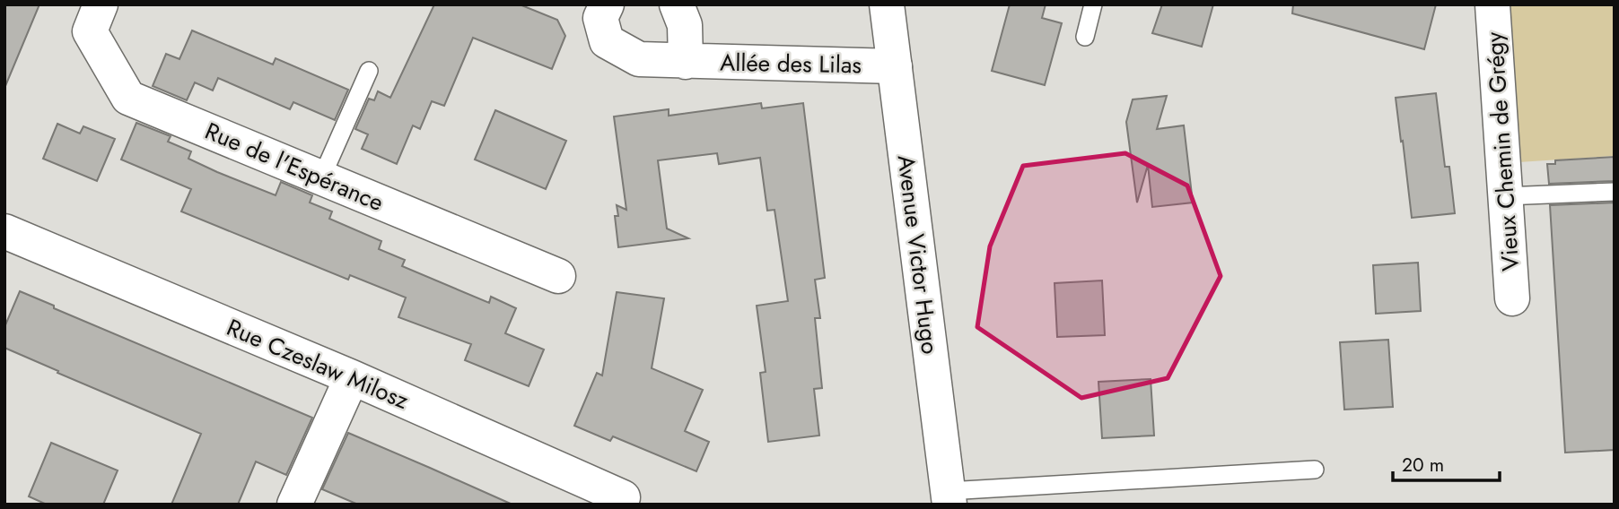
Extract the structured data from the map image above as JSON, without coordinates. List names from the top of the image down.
{
  "streets": {
    "street": [
      "Allée des Lilas",
      "Vieux Chemin de Grégy",
      "Rue de l'Espérance",
      "Avenue Victor Hugo",
      "Rue Czeslaw Milosz"
    ]
  },
  "crossings": [
    ["Allée des Lilas", "Avenue Victor Hugo"]
  ],
  "scale_bar": "20 m"
}
